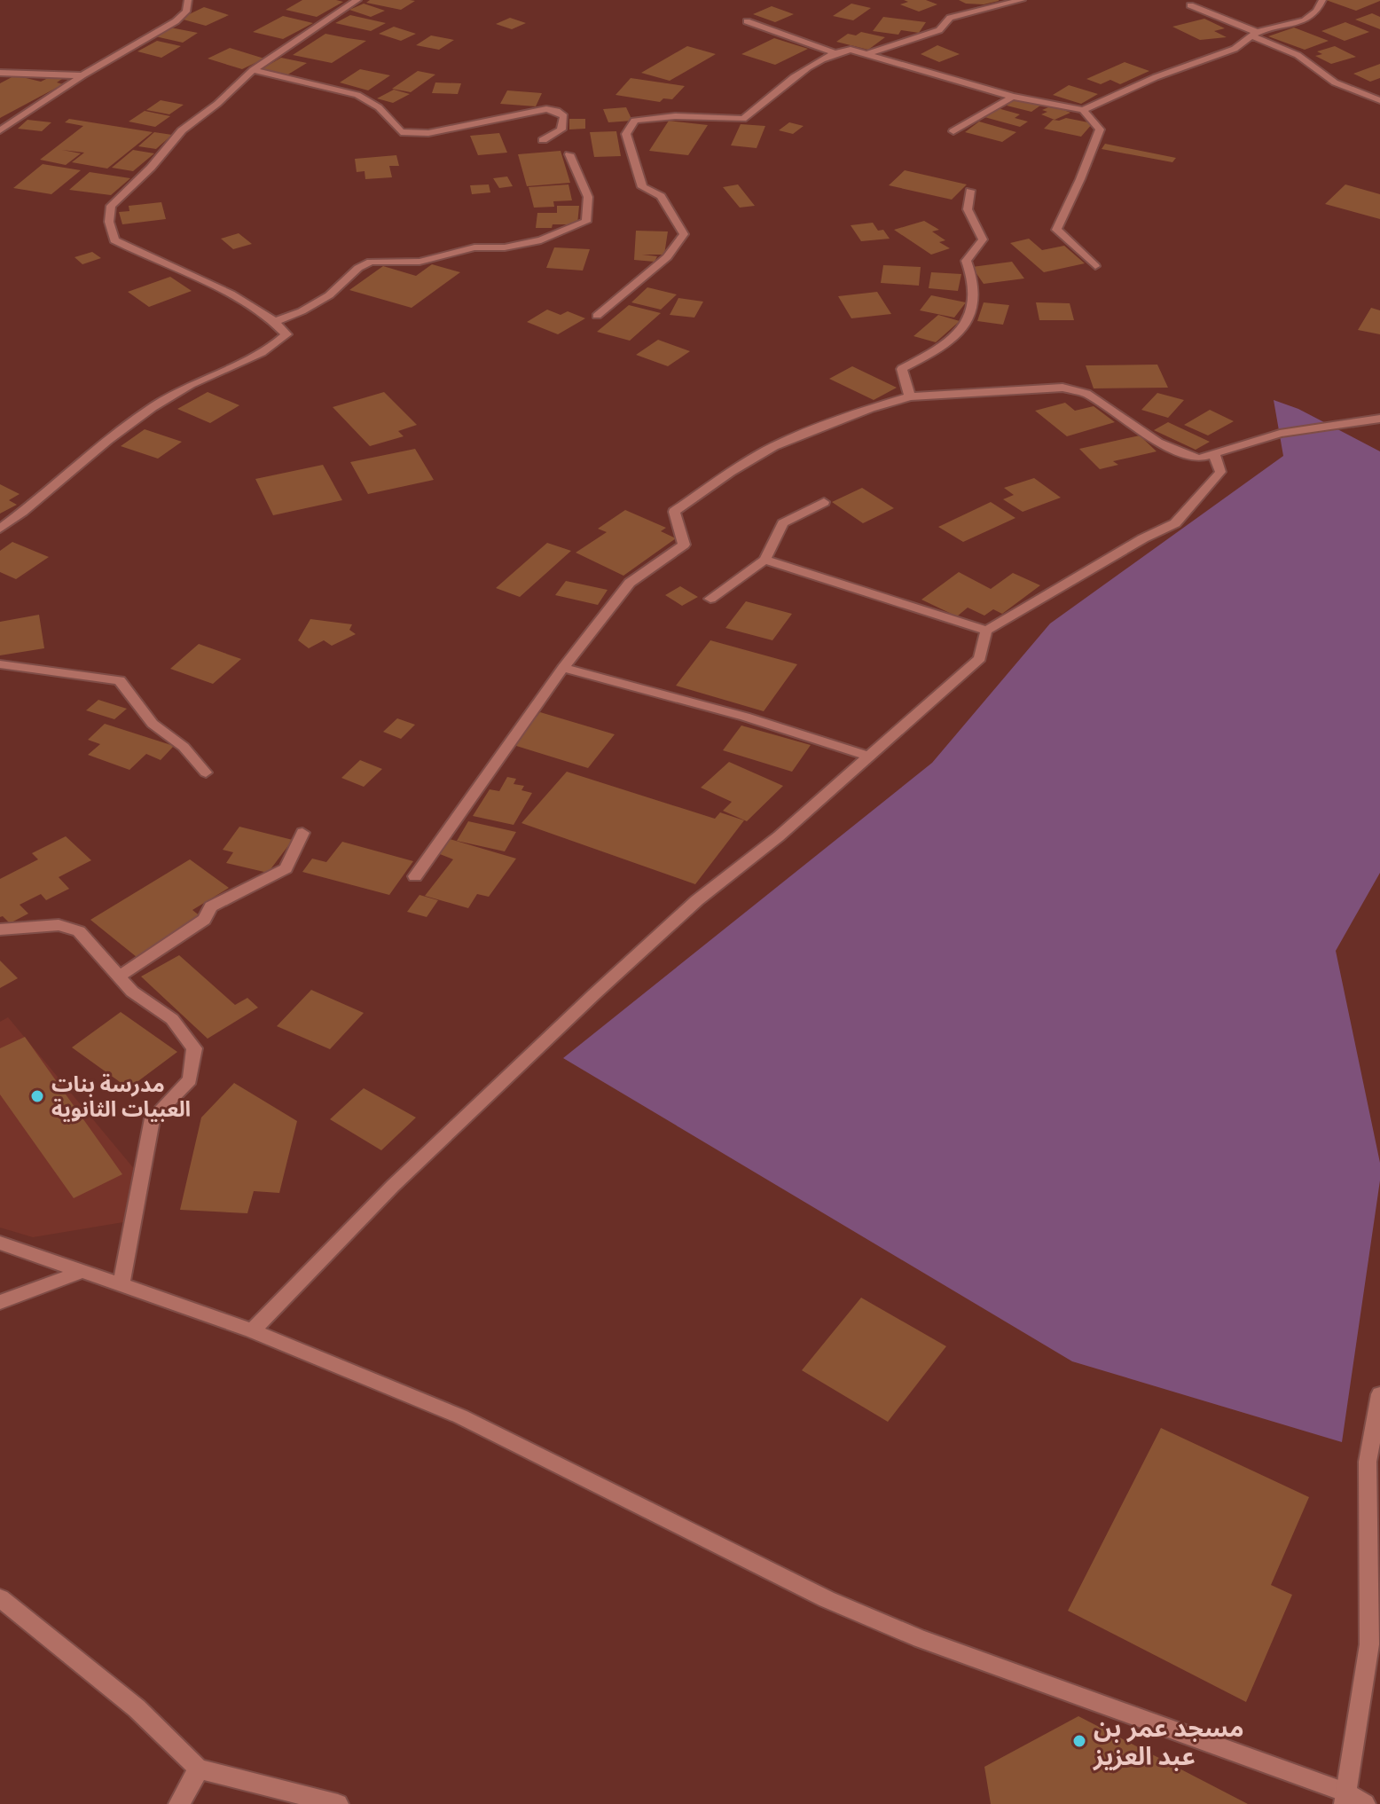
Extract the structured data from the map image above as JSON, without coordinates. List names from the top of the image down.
{
  "places": ["مدرسة بنات العبيات الثانوية", "مسجد عمر بن عبد العزيز"]
}
